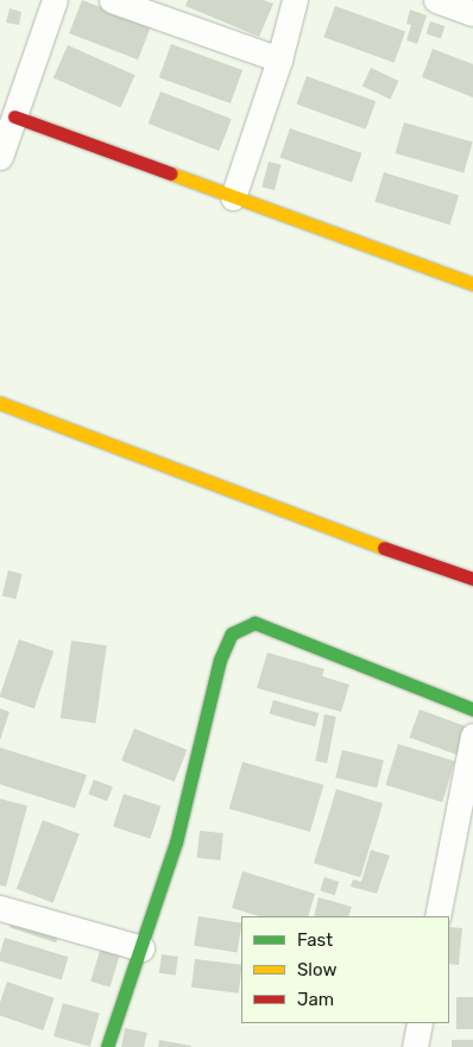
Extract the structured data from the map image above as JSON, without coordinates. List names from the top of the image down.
{
  "legend": ["Fast", "Slow", "Jam"]
}
